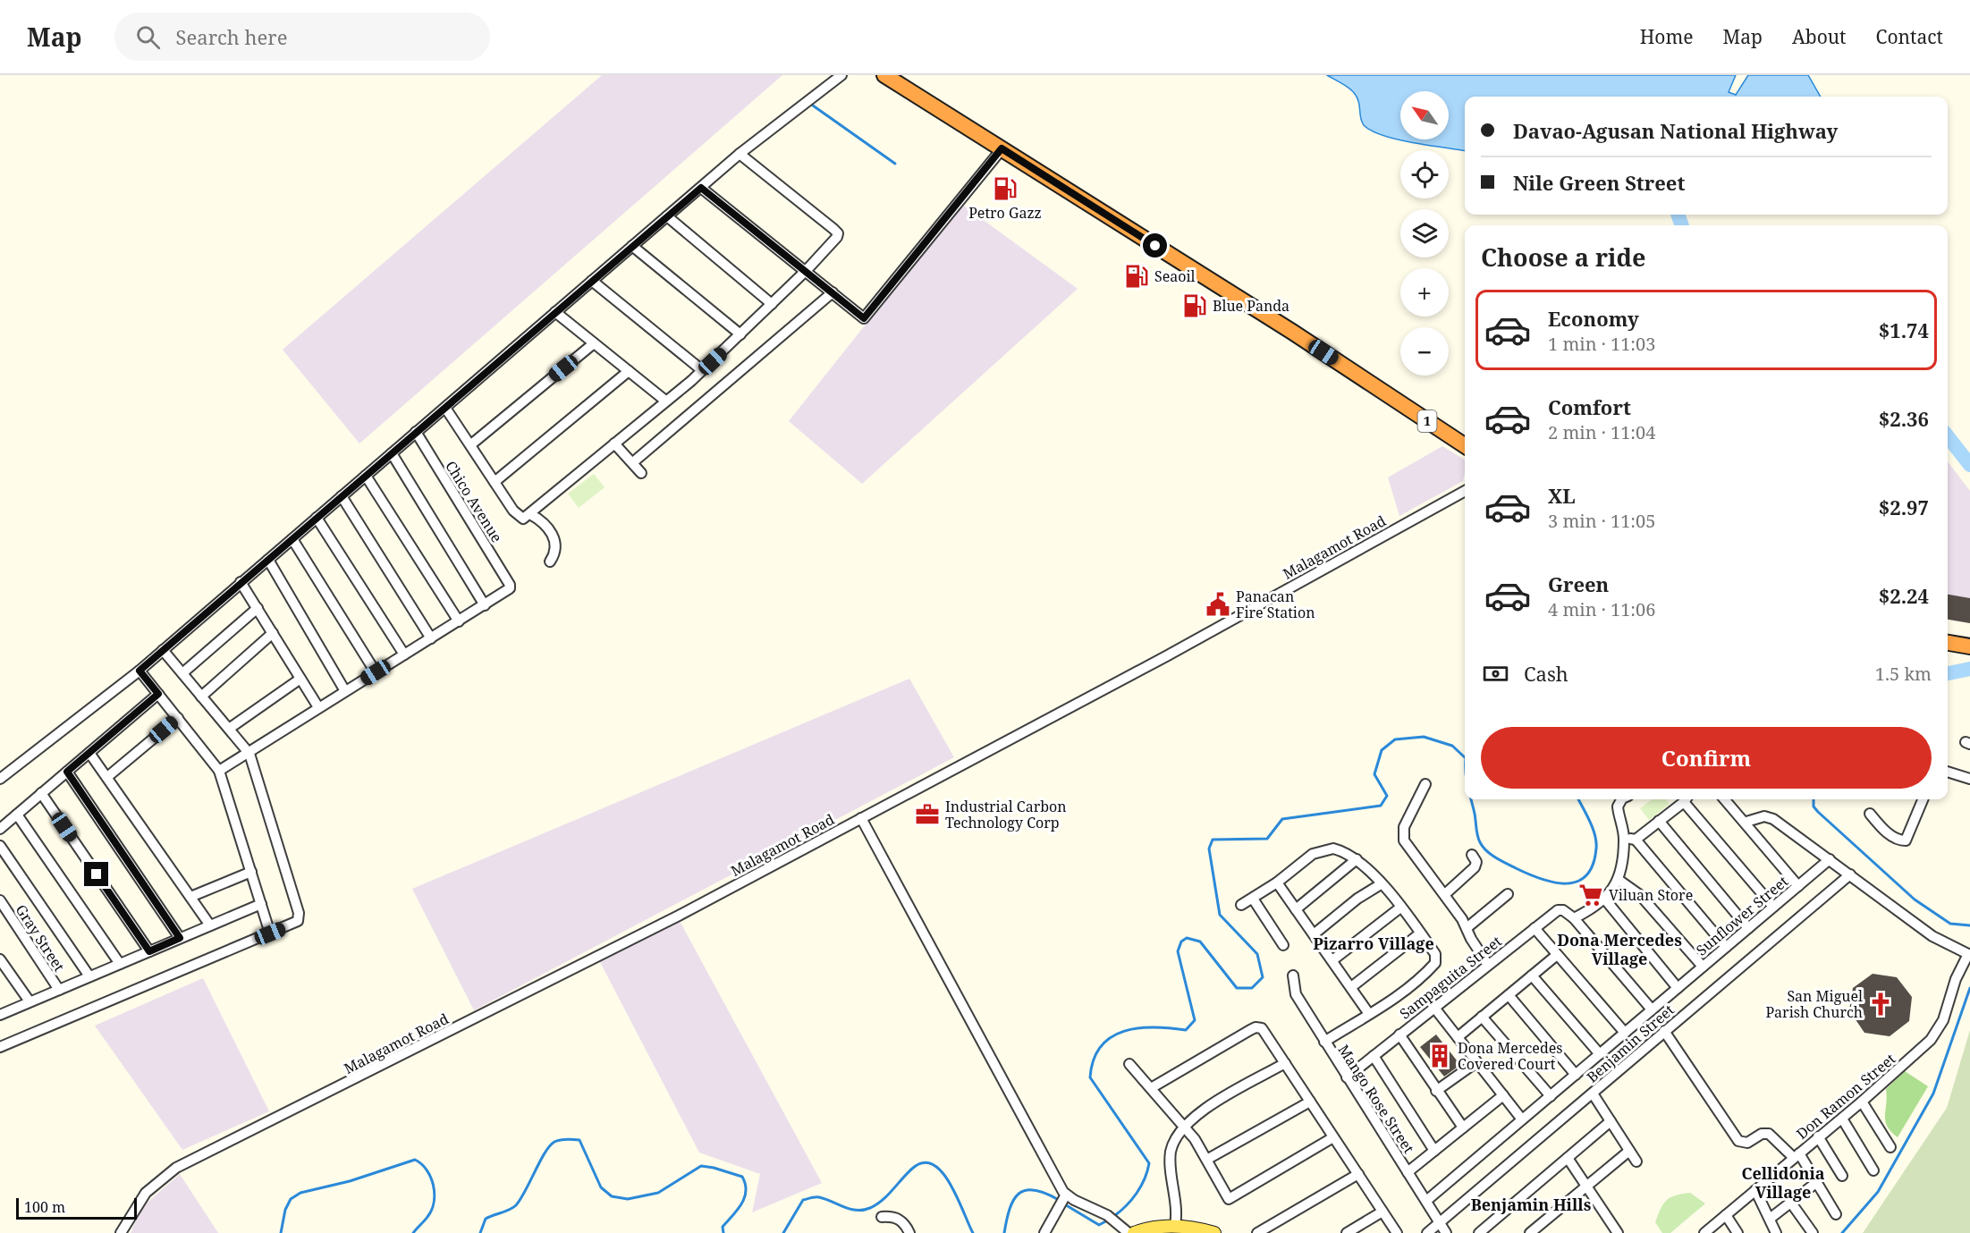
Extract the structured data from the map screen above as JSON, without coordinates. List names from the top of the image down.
{
  "streets": {
    "highway": ["1"],
    "street": [
      "Chico Avenue",
      "Malagamot Road",
      "Sunflower Street",
      "Gray Street",
      "Sampaguita Street",
      "Benjamin Street",
      "Don Ramon Street",
      "Mango Rose Street"
    ]
  },
  "crossings": [
    ["Sunflower Street", "Mango Rose Street"],
    ["Sampaguita Street", "Mango Rose Street"],
    ["Benjamin Street", "Mango Rose Street"]
  ],
  "districts": [
    "Dona Mercedes Village",
    "Pizarro Village",
    "Cellidonia Village",
    "Benjamin Hills"
  ],
  "places": {
    "fuel station": ["Petro Gazz", "Seaoil", "Blue Panda"],
    "public building": ["Panacan Fire Station"],
    "office": ["Industrial Carbon Technology Corp"],
    "supermarket": ["Viluan Store"],
    "church": ["San Miguel Parish Church"],
    "building": ["Dona Mercedes Covered Court"]
  },
  "scale_bar": "100 m",
  "north": "top left",
  "page": {
    "header": "Map",
    "search": "Search here",
    "nav": [
      "Home",
      "Map",
      "About",
      "Contact"
    ],
    "map_buttons": ["+", "−"],
    "banner": ["Davao-Agusan National Highway", "Nile Green Street"],
    "heading": "Choose a ride",
    "list": [
      {
        "name": "Economy",
        "note": "1 min · 11:03",
        "value": "$1.74"
      },
      {
        "name": "Comfort",
        "note": "2 min · 11:04",
        "value": "$2.36"
      },
      {
        "name": "XL",
        "note": "3 min · 11:05",
        "value": "$2.97"
      },
      {
        "name": "Green",
        "note": "4 min · 11:06",
        "value": "$2.24"
      }
    ],
    "pay": ["Cash", "1.5 km"],
    "buttons": "Confirm",
    "scale": "100 m"
  }
}
